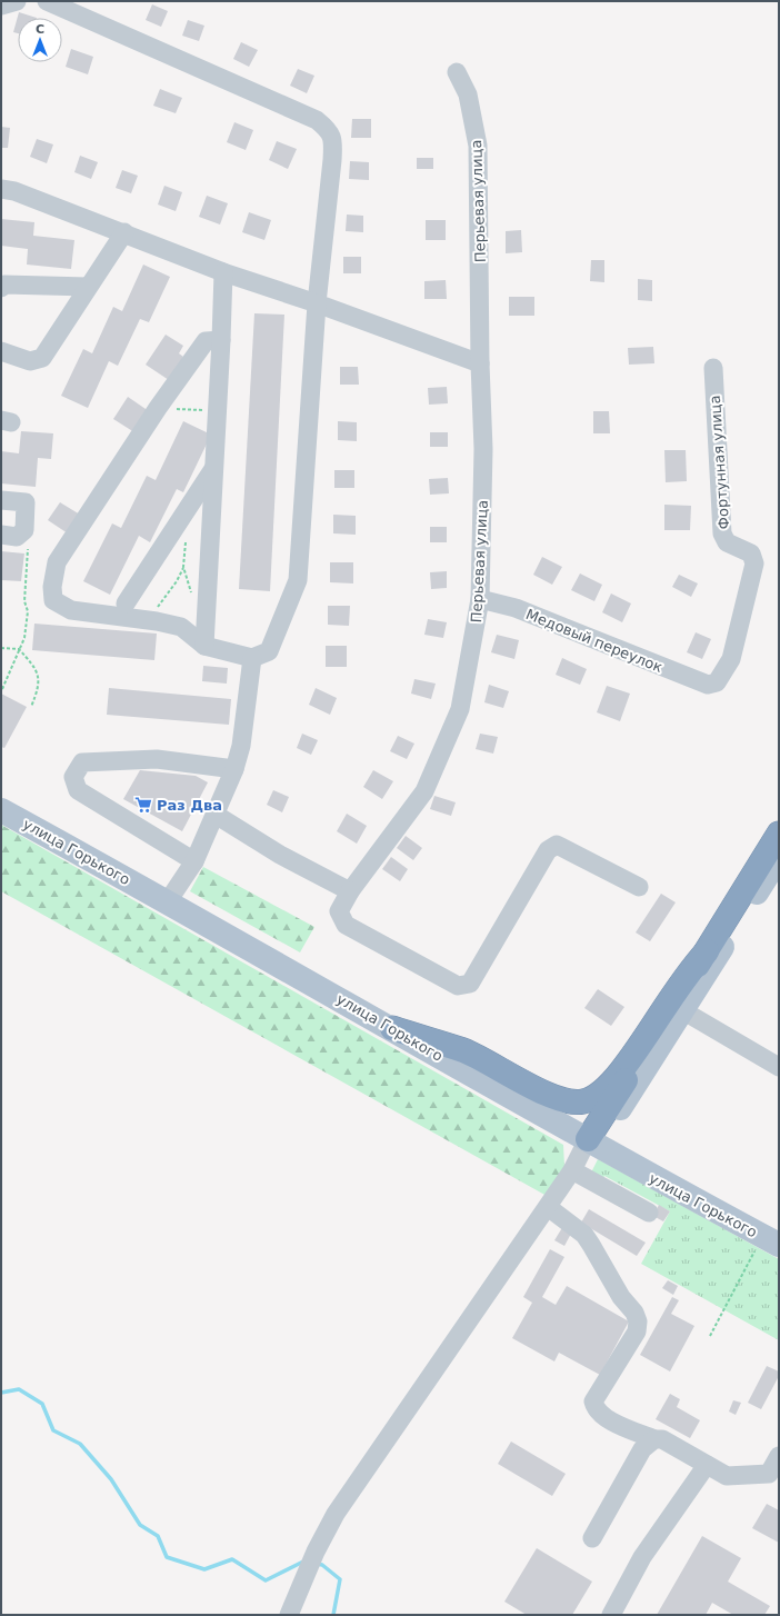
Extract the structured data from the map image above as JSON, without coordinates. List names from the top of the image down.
{
  "streets": {
    "main road": ["улица Горького"],
    "street": ["Перьевая улица", "Фортунная улица", "Медовый переулок"]
  },
  "crossings": [
    ["Перьевая улица", "Медовый переулок"],
    ["Фортунная улица", "Медовый переулок"]
  ],
  "places": {
    "supermarket": ["Раз Два"]
  },
  "north": "top"
}
